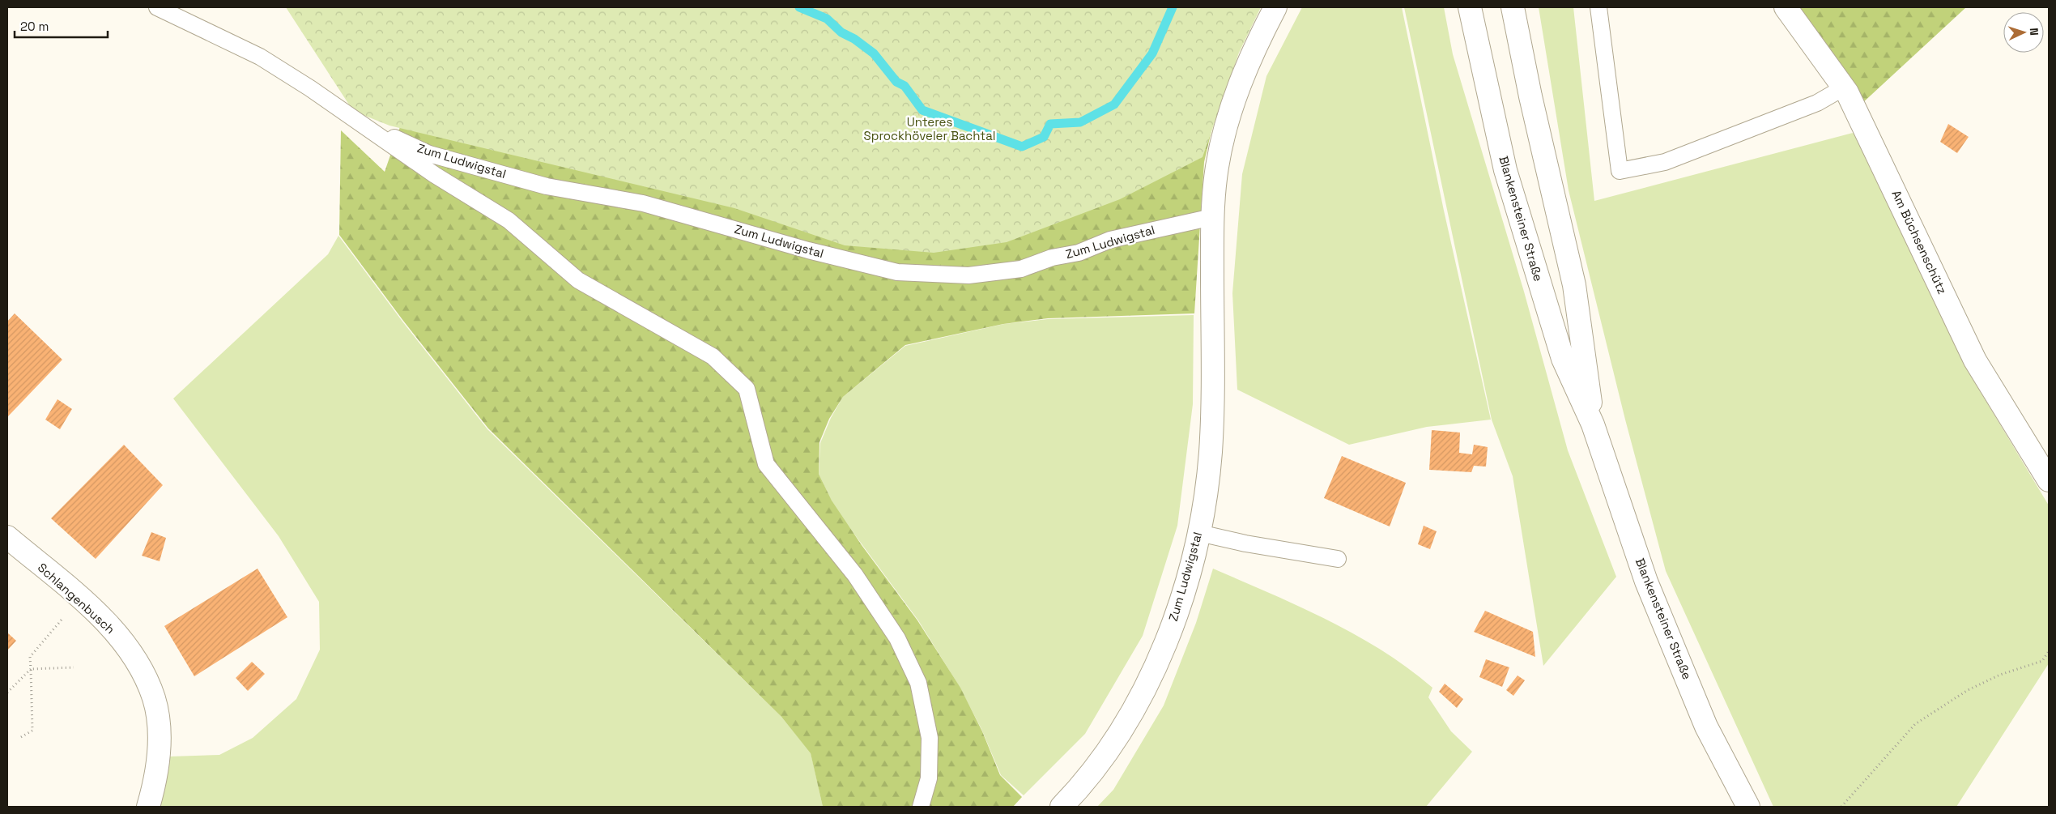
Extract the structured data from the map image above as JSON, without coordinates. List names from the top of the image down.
{
  "streets": {
    "street": [
      "Zum Ludwigstal",
      "Blankensteiner Straße",
      "Am Büchsenschütz",
      "Schlangenbusch"
    ]
  },
  "parks": ["Unteres Sprockhöveler Bachtal"],
  "scale_bar": "20 m",
  "north": "right"
}
